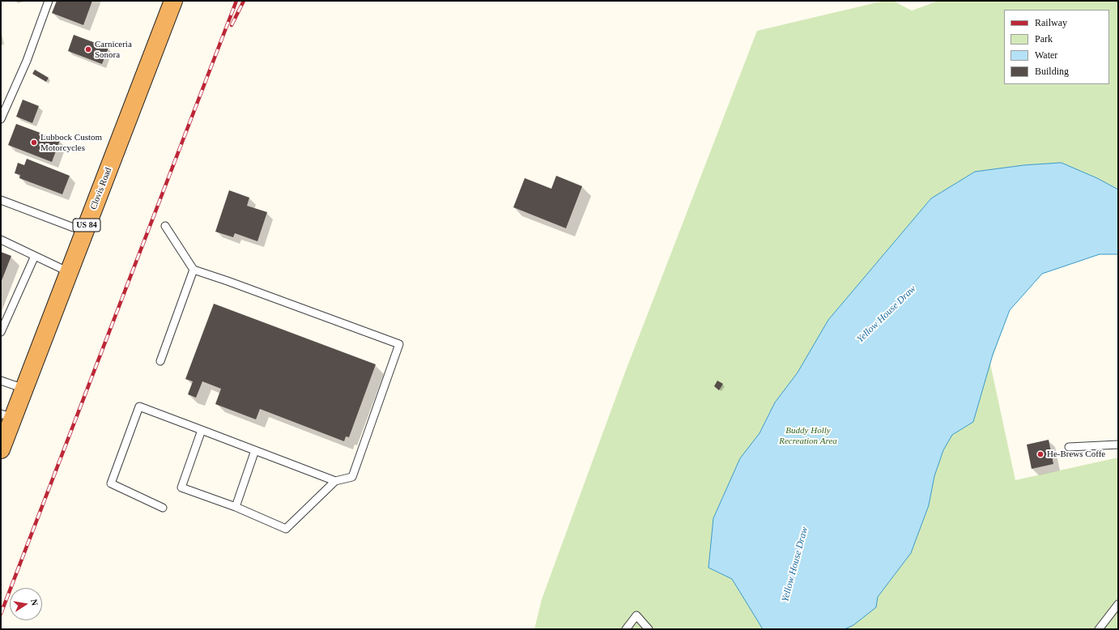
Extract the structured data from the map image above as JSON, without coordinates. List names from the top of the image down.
{
  "streets": {
    "highway": ["Clovis Road", "US 84"]
  },
  "water": ["Yellow House Draw"],
  "parks": ["Buddy Holly Recreation Area"],
  "places": ["Carniceria Sonora", "Lubbock Custom Motorcycles", "He-Brews Coffe"],
  "legend": [
    "Railway",
    "Park",
    "Water",
    "Building"
  ],
  "north": "right"
}
